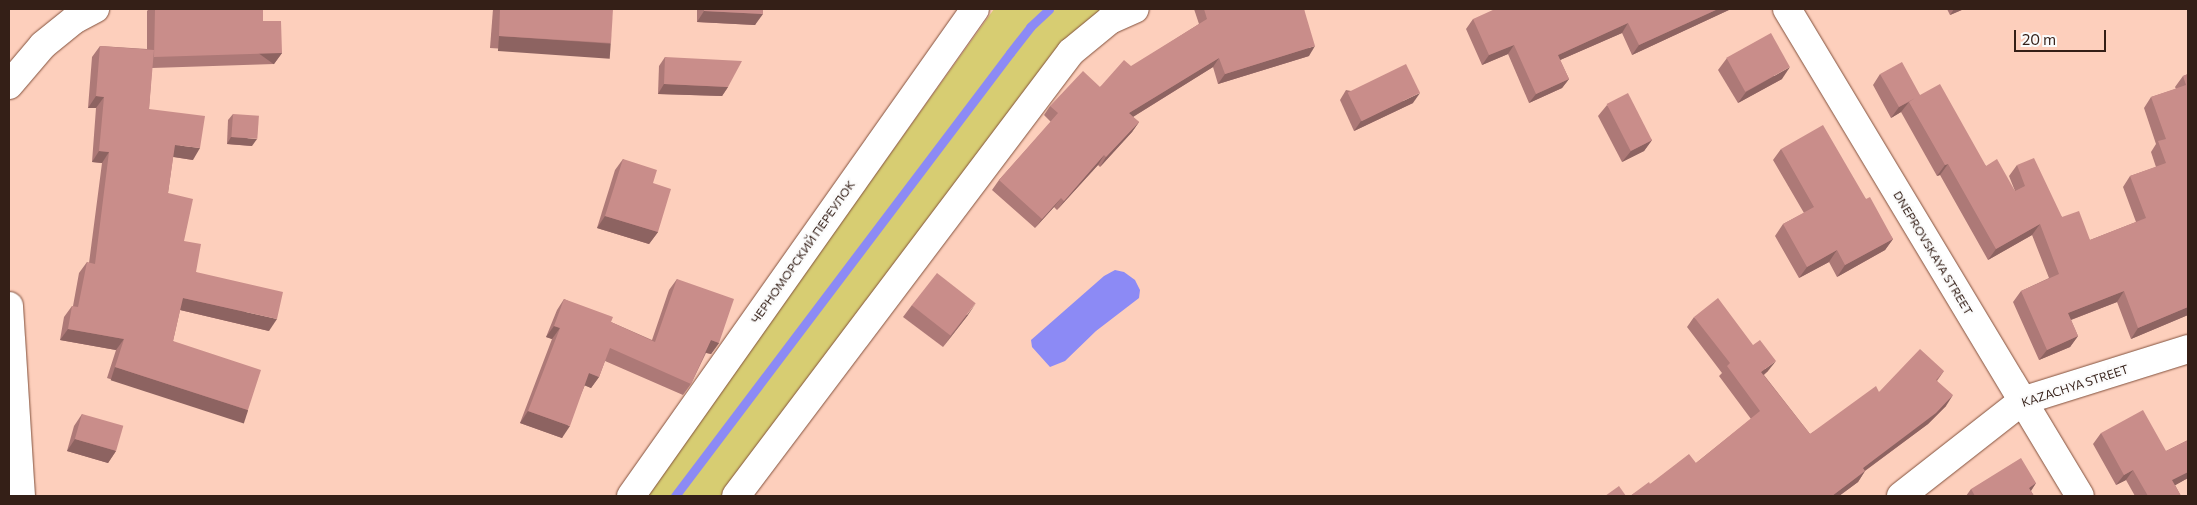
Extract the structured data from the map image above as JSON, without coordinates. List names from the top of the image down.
{
  "streets": {
    "street": ["ЧЕРНОМОРСКИЙ ПЕРЕУЛОК", "DNEPROVSKAYA STREET", "KAZACHYA STREET"]
  },
  "crossings": [
    ["DNEPROVSKAYA STREET", "KAZACHYA STREET"]
  ],
  "scale_bar": "20 m"
}
